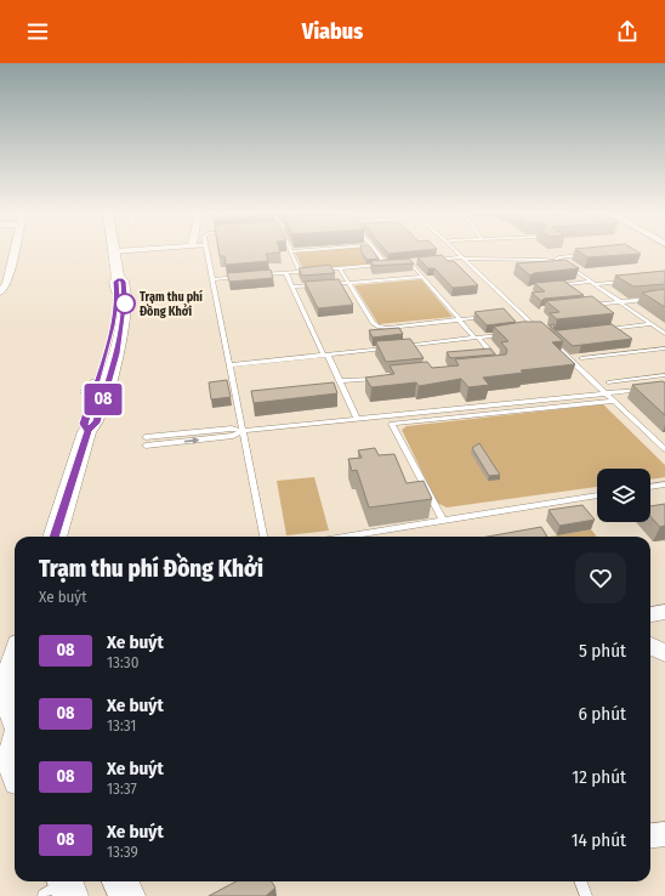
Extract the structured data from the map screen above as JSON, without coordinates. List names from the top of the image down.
{
  "places": ["Trạm thu phí Đồng Khởi"],
  "lines": ["bus line 08"],
  "page": {
    "header": "Viabus",
    "on_map": "08",
    "heading": ["Trạm thu phí Đồng Khởi", "Xe buýt"],
    "list": [
      {
        "mark": "08",
        "name": "Xe buýt",
        "note": "13:30",
        "value": "5 phút"
      },
      {
        "mark": "08",
        "name": "Xe buýt",
        "note": "13:31",
        "value": "6 phút"
      },
      {
        "mark": "08",
        "name": "Xe buýt",
        "note": "13:37",
        "value": "12 phút"
      },
      {
        "mark": "08",
        "name": "Xe buýt",
        "note": "13:39",
        "value": "14 phút"
      }
    ]
  }
}
